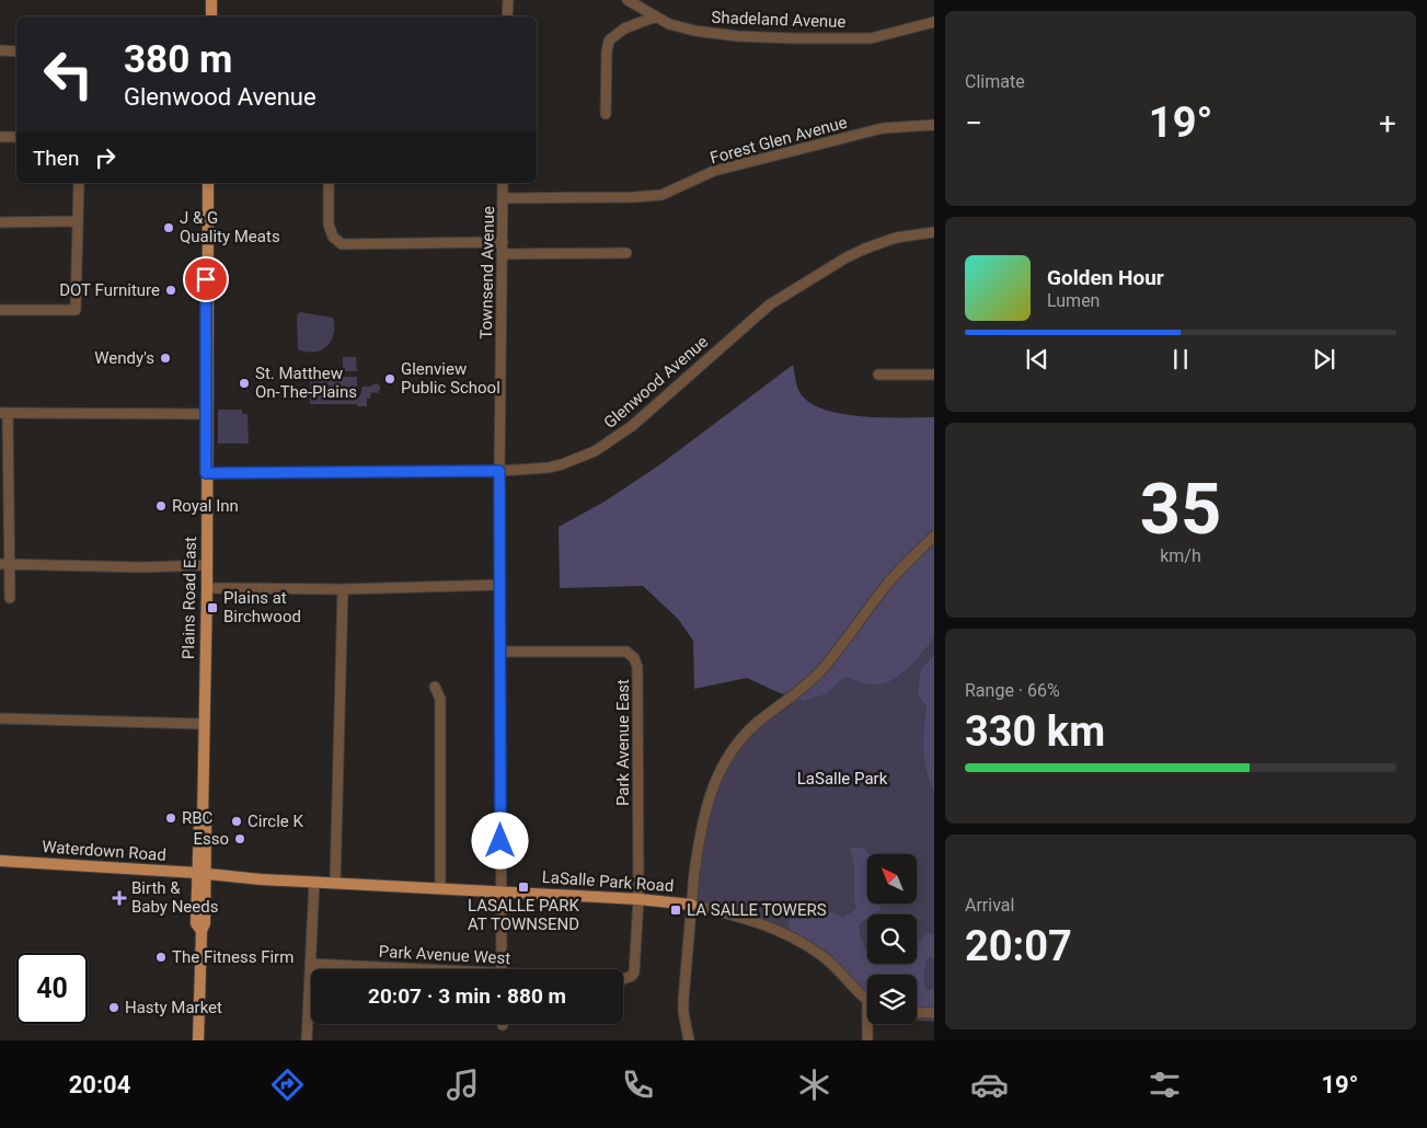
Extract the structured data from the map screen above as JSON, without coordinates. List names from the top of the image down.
{
  "streets": {
    "main road": ["Plains Road East", "Waterdown Road", "LaSalle Park Road"],
    "street": [
      "Shadeland Avenue",
      "Forest Glen Avenue",
      "Townsend Avenue",
      "Glenwood Avenue",
      "Park Avenue East",
      "Park Avenue West"
    ]
  },
  "crossings": [
    ["Forest Glen Avenue", "Townsend Avenue"],
    ["Townsend Avenue", "Glenwood Avenue"],
    ["Townsend Avenue", "Park Avenue East"],
    ["Townsend Avenue", "LaSalle Park Road"],
    ["Glenwood Avenue", "Plains Road East"],
    ["Plains Road East", "Waterdown Road"],
    ["Plains Road East", "LaSalle Park Road"],
    ["Park Avenue East", "LaSalle Park Road"],
    ["Park Avenue East", "Park Avenue West"],
    ["Waterdown Road", "LaSalle Park Road"],
    ["LaSalle Park Road", "Park Avenue West"]
  ],
  "parks": ["LaSalle Park"],
  "places": {
    "other": [
      "J & G Quality Meats",
      "DOT Furniture",
      "Wendy's",
      "Glenview Public School",
      "St. Matthew On-The-Plains",
      "Royal Inn",
      "RBC",
      "Circle K",
      "Esso",
      "The Fitness Firm",
      "Hasty Market"
    ],
    "transit": ["Plains at Birchwood", "LASALLE PARK AT TOWNSEND", "LA SALLE TOWERS"],
    "health": ["Birth & Baby Needs"]
  },
  "north": "top left",
  "page": {
    "tile": [
      "Climate",
      ["35", "km/h"],
      ["Range · 66%", "330 km"],
      ["Arrival", "20:07"]
    ],
    "turn": ["380 m", "Glenwood Avenue"],
    "heat": ["−", "19°", "+"],
    "then": "Then",
    "song": ["Golden Hour", "Lumen"],
    "limit": "40",
    "trip": "20:07 · 3 min · 880 m",
    "tabs": ["20:04", "19°"]
  }
}
